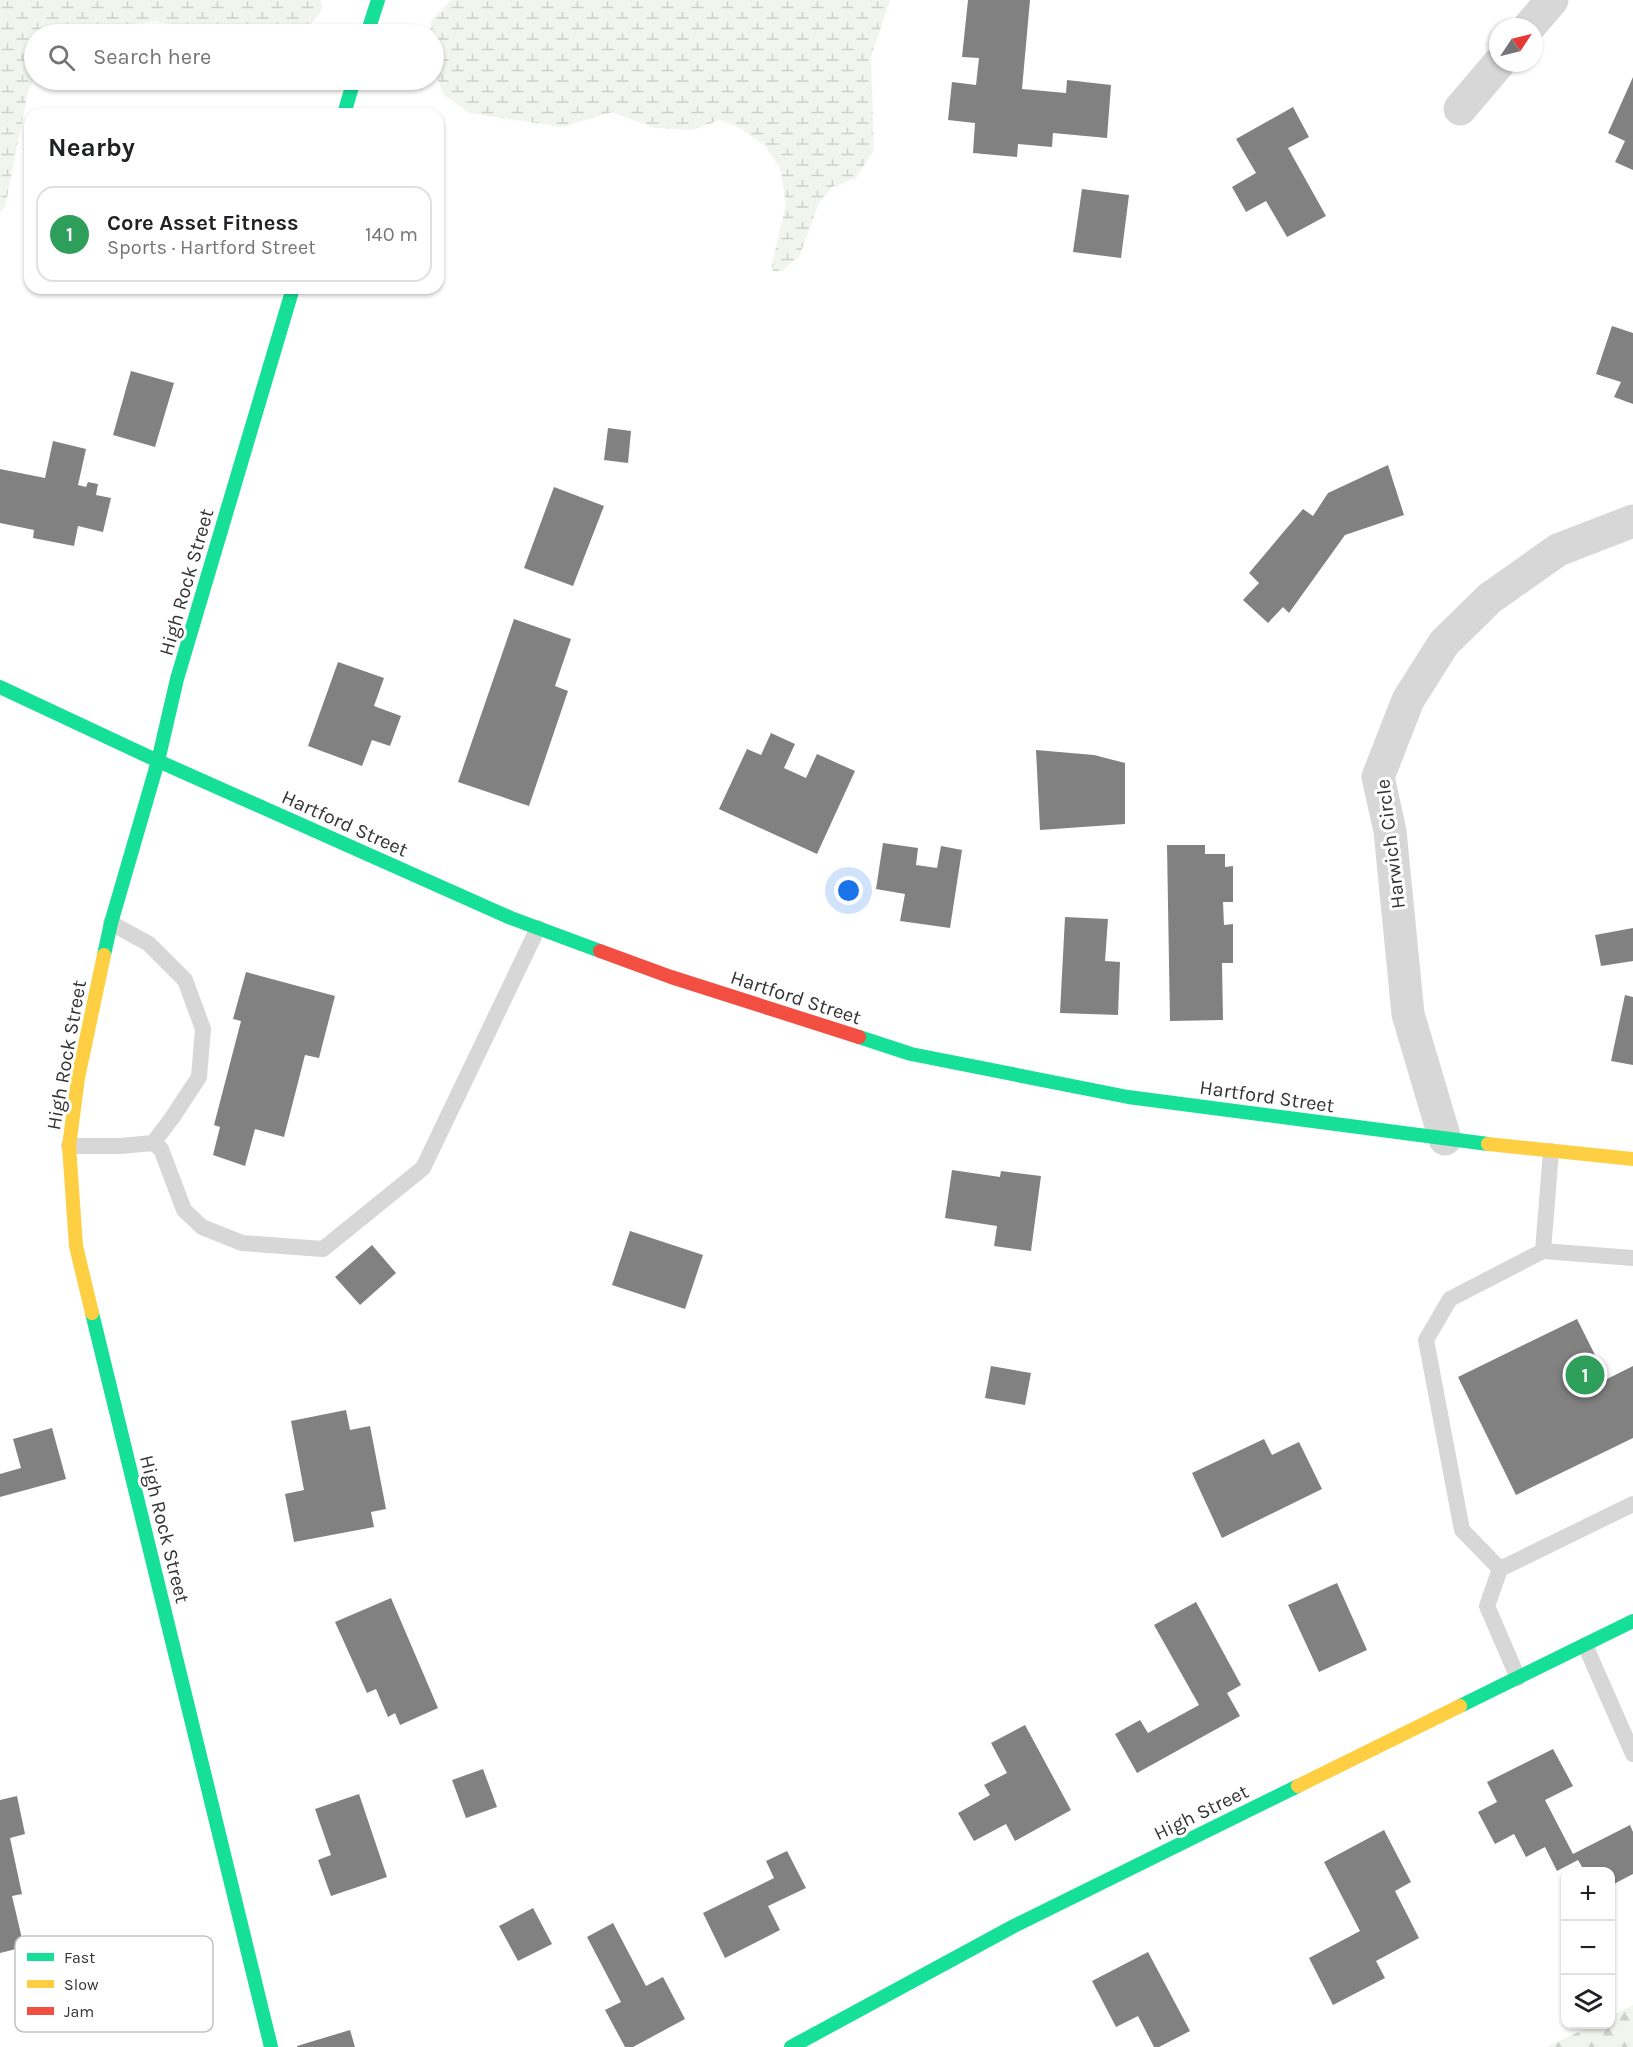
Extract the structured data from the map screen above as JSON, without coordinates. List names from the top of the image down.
{
  "streets": {
    "street": [
      "High Rock Street",
      "Hartford Street",
      "Harwich Circle",
      "High Street"
    ]
  },
  "crossings": [
    ["High Rock Street", "Hartford Street"],
    ["Hartford Street", "Harwich Circle"]
  ],
  "legend": ["Fast", "Slow", "Jam"],
  "north": "top right",
  "page": {
    "search": "Search here",
    "heading": "Nearby",
    "list": [
      {
        "mark": "1",
        "name": "Core Asset Fitness",
        "note": "Sports · Hartford Street",
        "value": "140 m"
      }
    ],
    "pins": "1",
    "map_buttons": ["+", "−"]
  }
}
